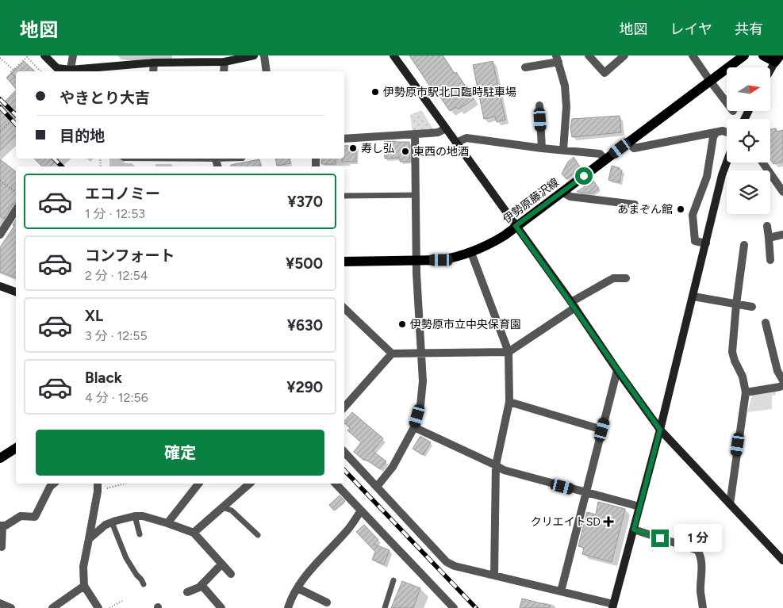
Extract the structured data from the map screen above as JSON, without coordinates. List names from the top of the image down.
{
  "streets": {
    "main road": ["伊勢原藤沢線"]
  },
  "places": {
    "other": [
      "伊勢原市駅北口臨時駐車場",
      "寿し弘",
      "東西の地酒",
      "あまぞん館",
      "伊勢原市立中央保育園"
    ],
    "health": ["クリエイトSD"]
  },
  "north": "right",
  "page": {
    "header": "地図",
    "nav": ["地図", "レイヤ", "共有"],
    "banner": ["やきとり大吉", "目的地"],
    "list": [
      {
        "name": "エコノミー",
        "note": "1 分 · 12:53",
        "value": "¥370"
      },
      {
        "name": "コンフォート",
        "note": "2 分 · 12:54",
        "value": "¥500"
      },
      {
        "name": "XL",
        "note": "3 分 · 12:55",
        "value": "¥630"
      },
      {
        "name": "Black",
        "note": "4 分 · 12:56",
        "value": "¥290"
      }
    ],
    "buttons": "確定",
    "bubble": "1 分"
  }
}
